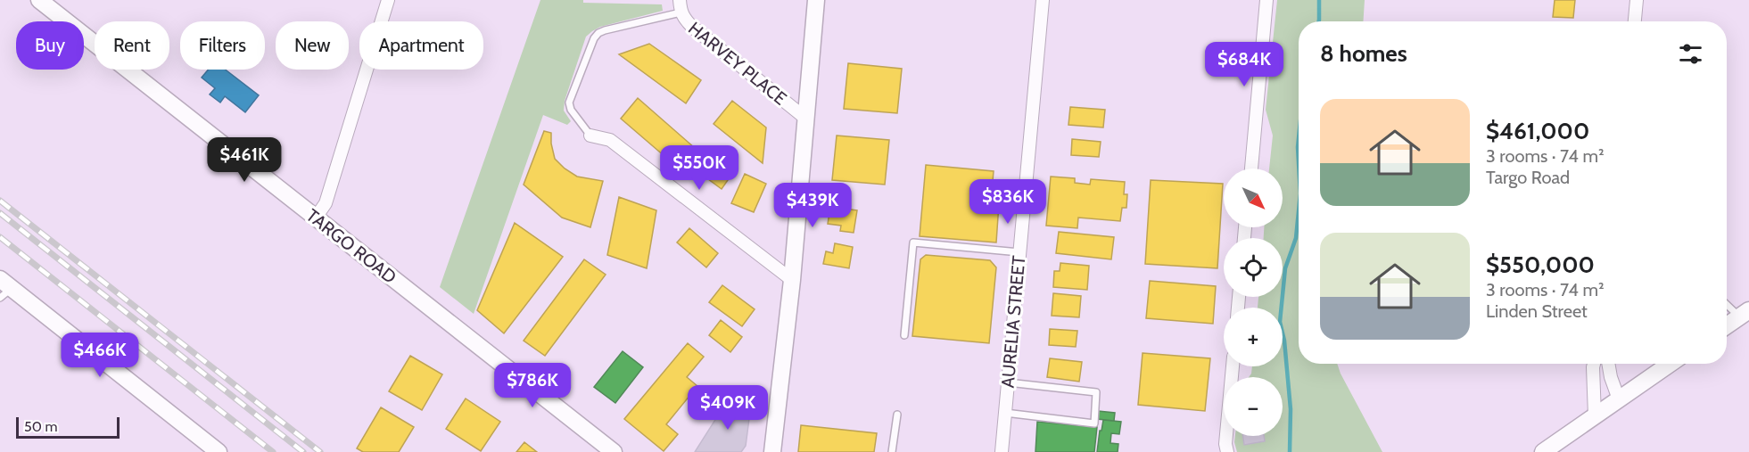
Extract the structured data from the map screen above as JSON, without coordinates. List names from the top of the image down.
{
  "streets": {
    "main road": ["TARGO ROAD"],
    "street": ["HARVEY PLACE", "AURELIA STREET"]
  },
  "scale_bar": "50 m",
  "north": "bottom right",
  "page": {
    "chip": [
      "Buy",
      "Rent",
      "Filters",
      "New",
      "Apartment"
    ],
    "heading": "8 homes",
    "price": [
      "$684K",
      "$461K",
      "$550K",
      "$836K",
      "$439K",
      "$466K",
      "$786K",
      "$409K"
    ],
    "list": [
      {
        "name": "$461,000",
        "note": "3 rooms · 74 m² · Targo Road"
      },
      {
        "name": "$550,000",
        "note": "3 rooms · 74 m² · Linden Street"
      }
    ],
    "map_buttons": ["+", "−"],
    "scale": "50 m"
  }
}
